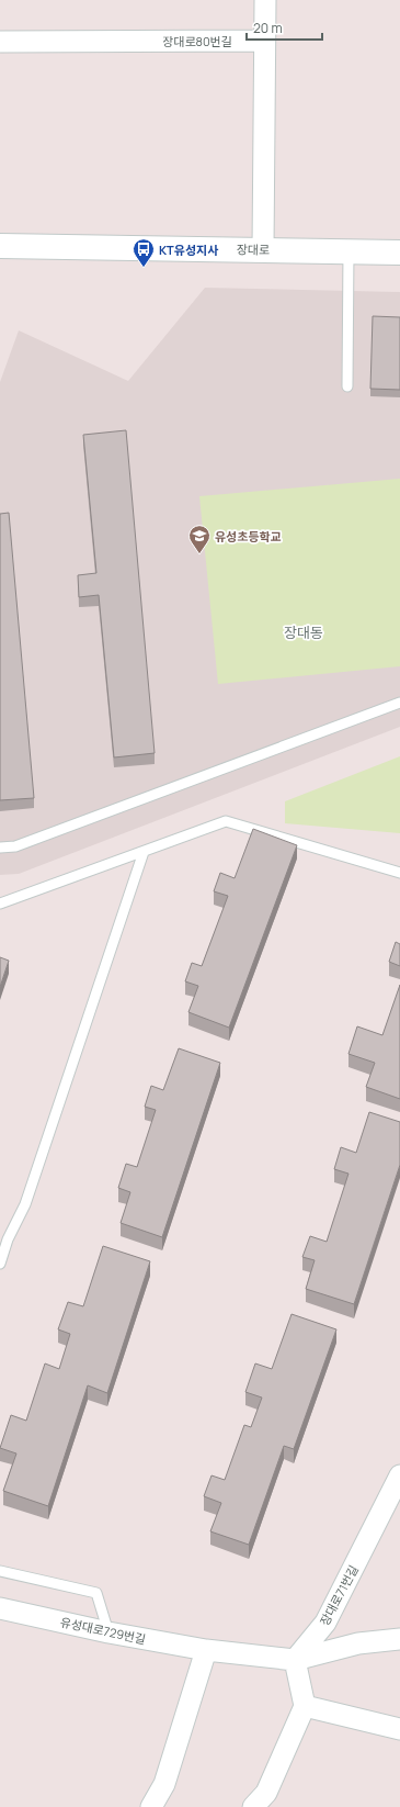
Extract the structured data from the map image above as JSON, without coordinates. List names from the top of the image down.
{
  "streets": {
    "street": [
      "장대로80번길",
      "장대로",
      "장대로71번길",
      "유성대로729번길"
    ]
  },
  "crossings": [
    ["장대로71번길", "유성대로729번길"]
  ],
  "districts": ["장대동"],
  "places": {
    "bus stop": ["KT유성지사"],
    "school or university": ["유성초등학교"]
  },
  "scale_bar": "20 m"
}
